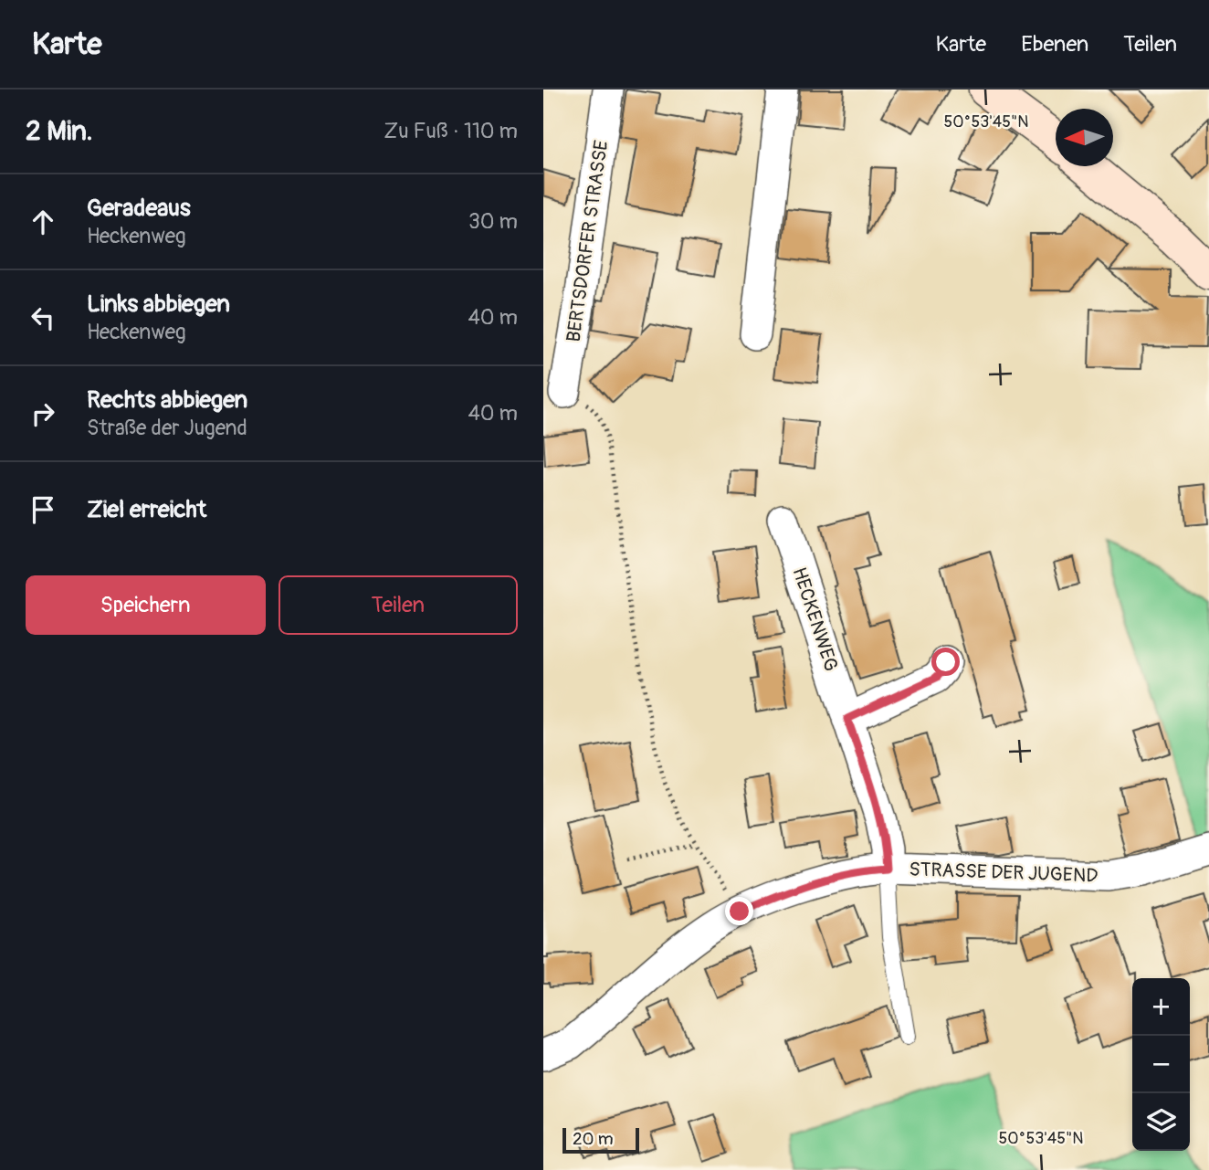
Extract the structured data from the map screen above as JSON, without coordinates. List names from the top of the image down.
{
  "streets": {
    "street": ["BERTSDORFER STRASSE", "HECKENWEG", "STRASSE DER JUGEND"]
  },
  "crossings": [
    ["HECKENWEG", "STRASSE DER JUGEND"]
  ],
  "scale_bar": "20 m",
  "north": "left",
  "page": {
    "header": "Karte",
    "nav": ["Karte", "Ebenen", "Teilen"],
    "heading": ["2 Min.", "Zu Fuß · 110 m"],
    "list": [
      ["Geradeaus", "Heckenweg", "30 m"],
      ["Links abbiegen", "Heckenweg", "40 m"],
      ["Rechts abbiegen", "Straße der Jugend", "40 m"],
      "Ziel erreicht"
    ],
    "buttons": ["Speichern", "Teilen"],
    "map_buttons": ["+", "−"],
    "scale": "20 m"
  },
  "coordinates": ["50°53'45\"N"]
}
